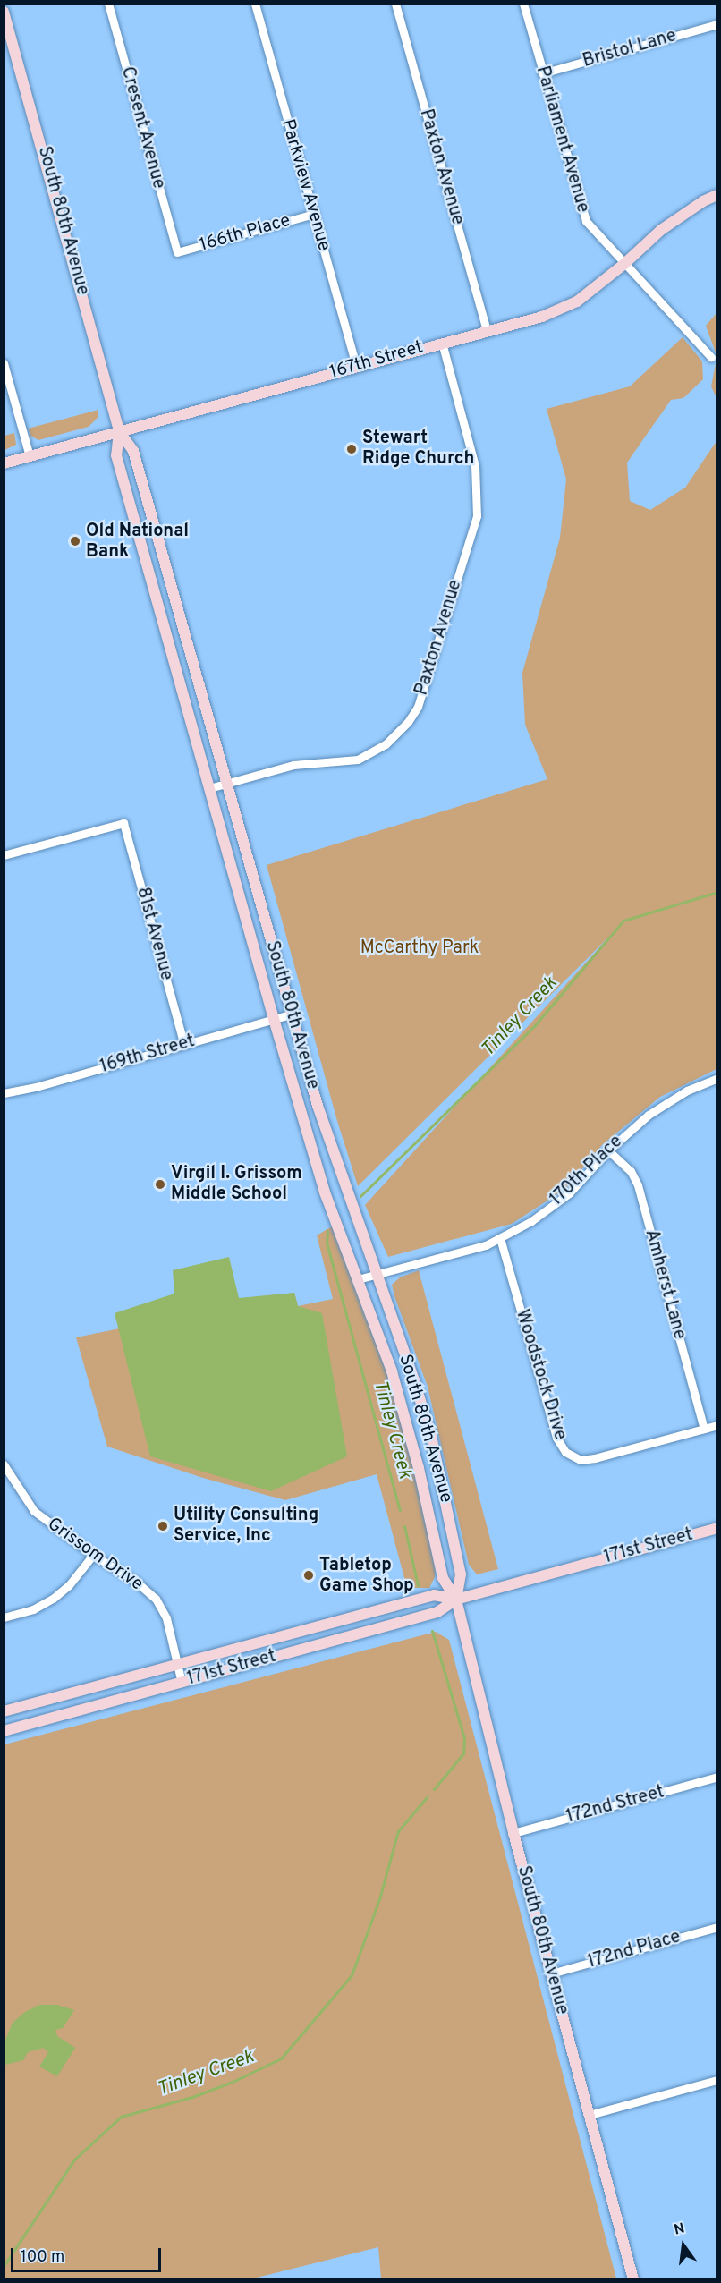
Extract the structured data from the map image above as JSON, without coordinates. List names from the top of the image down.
{
  "streets": {
    "street": [
      "Bristol Lane",
      "Cresent Avenue",
      "Parliament Avenue",
      "Paxton Avenue",
      "Parkview Avenue",
      "South 80th Avenue",
      "166th Place",
      "167th Street",
      "81st Avenue",
      "169th Street",
      "170th Place",
      "Amherst Lane",
      "Woodstock Drive",
      "171st Street",
      "Grissom Drive",
      "172nd Street",
      "172nd Place"
    ]
  },
  "crossings": [
    ["Bristol Lane", "Parliament Avenue"],
    ["Cresent Avenue", "166th Place"],
    ["Parliament Avenue", "167th Street"],
    ["Paxton Avenue", "South 80th Avenue"],
    ["Paxton Avenue", "167th Street"],
    ["Parkview Avenue", "166th Place"],
    ["Parkview Avenue", "167th Street"],
    ["South 80th Avenue", "167th Street"],
    ["South 80th Avenue", "169th Street"],
    ["South 80th Avenue", "170th Place"],
    ["South 80th Avenue", "171st Street"],
    ["South 80th Avenue", "172nd Street"],
    ["South 80th Avenue", "172nd Place"],
    ["81st Avenue", "169th Street"],
    ["170th Place", "Amherst Lane"],
    ["170th Place", "Woodstock Drive"],
    ["Amherst Lane", "Woodstock Drive"],
    ["171st Street", "Grissom Drive"]
  ],
  "water": ["Tinley Creek"],
  "parks": ["McCarthy Park"],
  "places": [
    "Stewart Ridge Church",
    "Old National Bank",
    "Virgil I. Grissom Middle School",
    "Utility Consulting Service, Inc",
    "Tabletop Game Shop"
  ],
  "scale_bar": "100 m",
  "north": "top"
}
